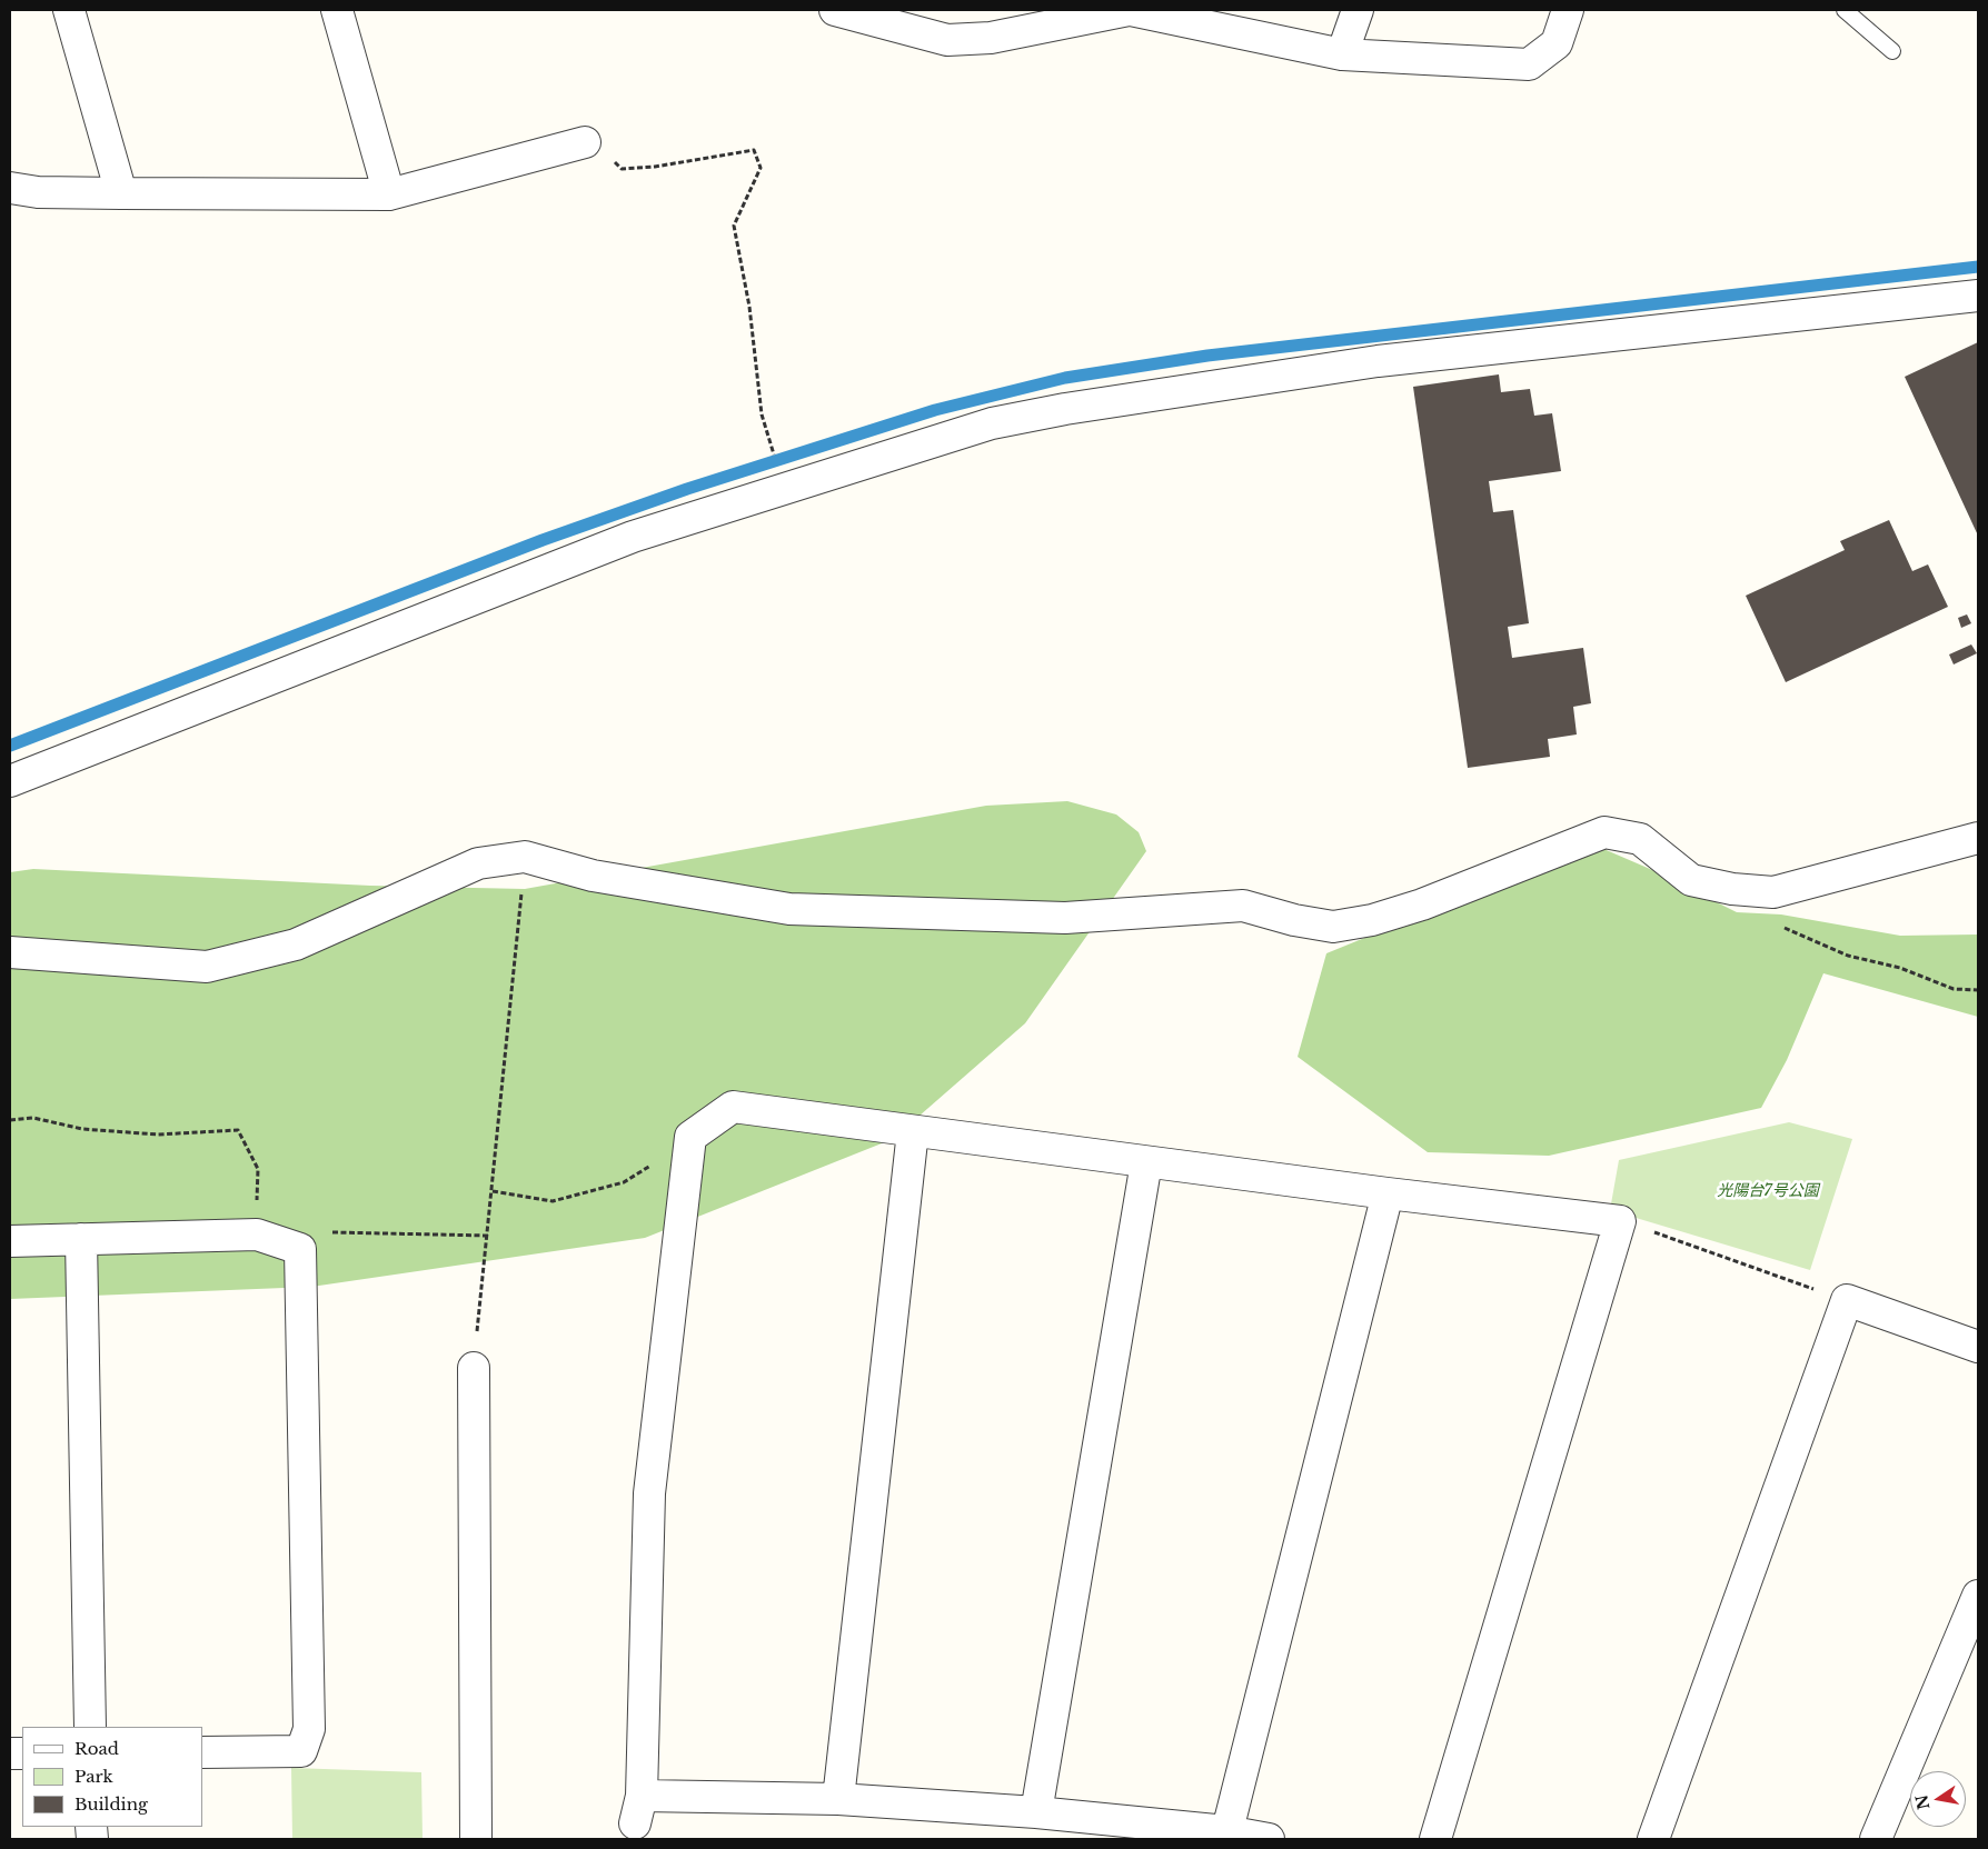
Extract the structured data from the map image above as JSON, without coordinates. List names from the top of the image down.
{
  "parks": ["光陽台7号公園"],
  "legend": ["Road", "Park", "Building"],
  "north": "left"
}
